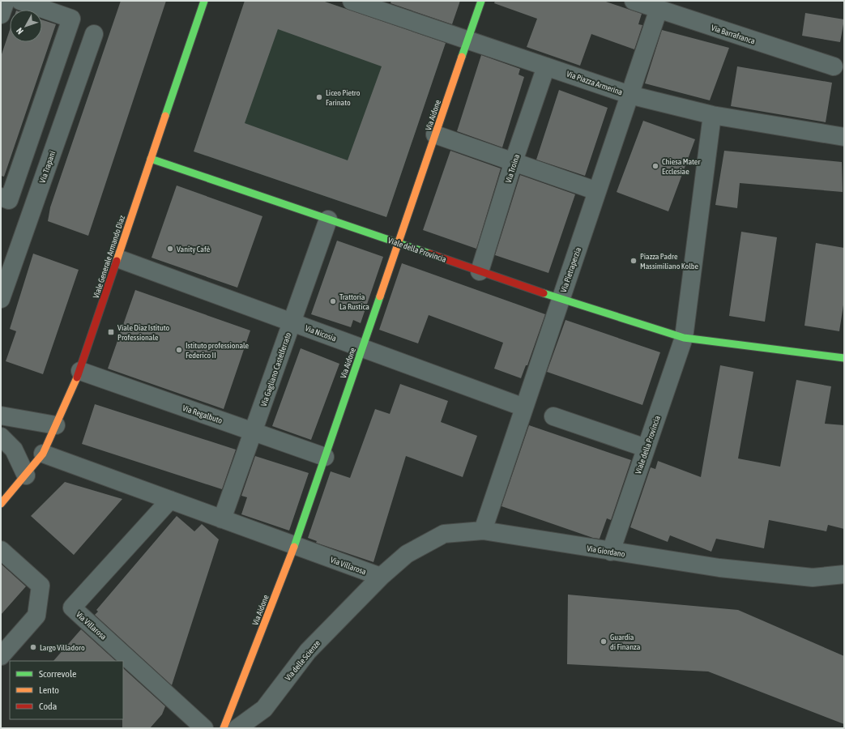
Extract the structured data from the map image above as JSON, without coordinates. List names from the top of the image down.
{
  "streets": {
    "street": [
      "Via Barrafranca",
      "Via Piazza Armerina",
      "Via Aidone",
      "Via Trapani",
      "Via Troina",
      "Viale della Provincia",
      "Viale Generale Armando Diaz",
      "Via Pietraperzia",
      "Via Nicosia",
      "Via Gagliano Castelferrato",
      "Via Regalbuto",
      "Via Giordano",
      "Via Villarosa",
      "Via delle Scienze"
    ]
  },
  "crossings": [
    ["Via Barrafranca", "Via Pietraperzia"],
    ["Via Piazza Armerina", "Via Aidone"],
    ["Via Piazza Armerina", "Via Troina"],
    ["Via Piazza Armerina", "Viale della Provincia"],
    ["Via Piazza Armerina", "Via Pietraperzia"],
    ["Via Aidone", "Viale della Provincia"],
    ["Via Aidone", "Via Nicosia"],
    ["Via Aidone", "Via Regalbuto"],
    ["Via Aidone", "Via Villarosa"],
    ["Via Troina", "Viale della Provincia"],
    ["Viale della Provincia", "Viale Generale Armando Diaz"],
    ["Viale della Provincia", "Via Pietraperzia"],
    ["Viale della Provincia", "Via Gagliano Castelferrato"],
    ["Viale della Provincia", "Via Giordano"],
    ["Viale Generale Armando Diaz", "Via Nicosia"],
    ["Viale Generale Armando Diaz", "Via Regalbuto"],
    ["Viale Generale Armando Diaz", "Via Villarosa"],
    ["Via Pietraperzia", "Via Nicosia"],
    ["Via Pietraperzia", "Via Giordano"],
    ["Via Nicosia", "Via Gagliano Castelferrato"],
    ["Via Gagliano Castelferrato", "Via Regalbuto"],
    ["Via Gagliano Castelferrato", "Via Villarosa"],
    ["Via Giordano", "Via Villarosa"],
    ["Via Giordano", "Via delle Scienze"],
    ["Via Villarosa", "Via delle Scienze"]
  ],
  "places": {
    "other": [
      "Liceo Pietro Farinato",
      "Chiesa Mater Ecclesiae",
      "Vanity Cafè",
      "Piazza Padre Massimiliano Kolbe",
      "Trattoria La Rustica",
      "Istituto professionale Federico II",
      "Guardia di Finanza",
      "Largo Villadoro"
    ],
    "transit": ["Viale Diaz Istituto Professionale"]
  },
  "legend": ["Scorrevole", "Lento", "Coda"],
  "north": "bottom left"
}
